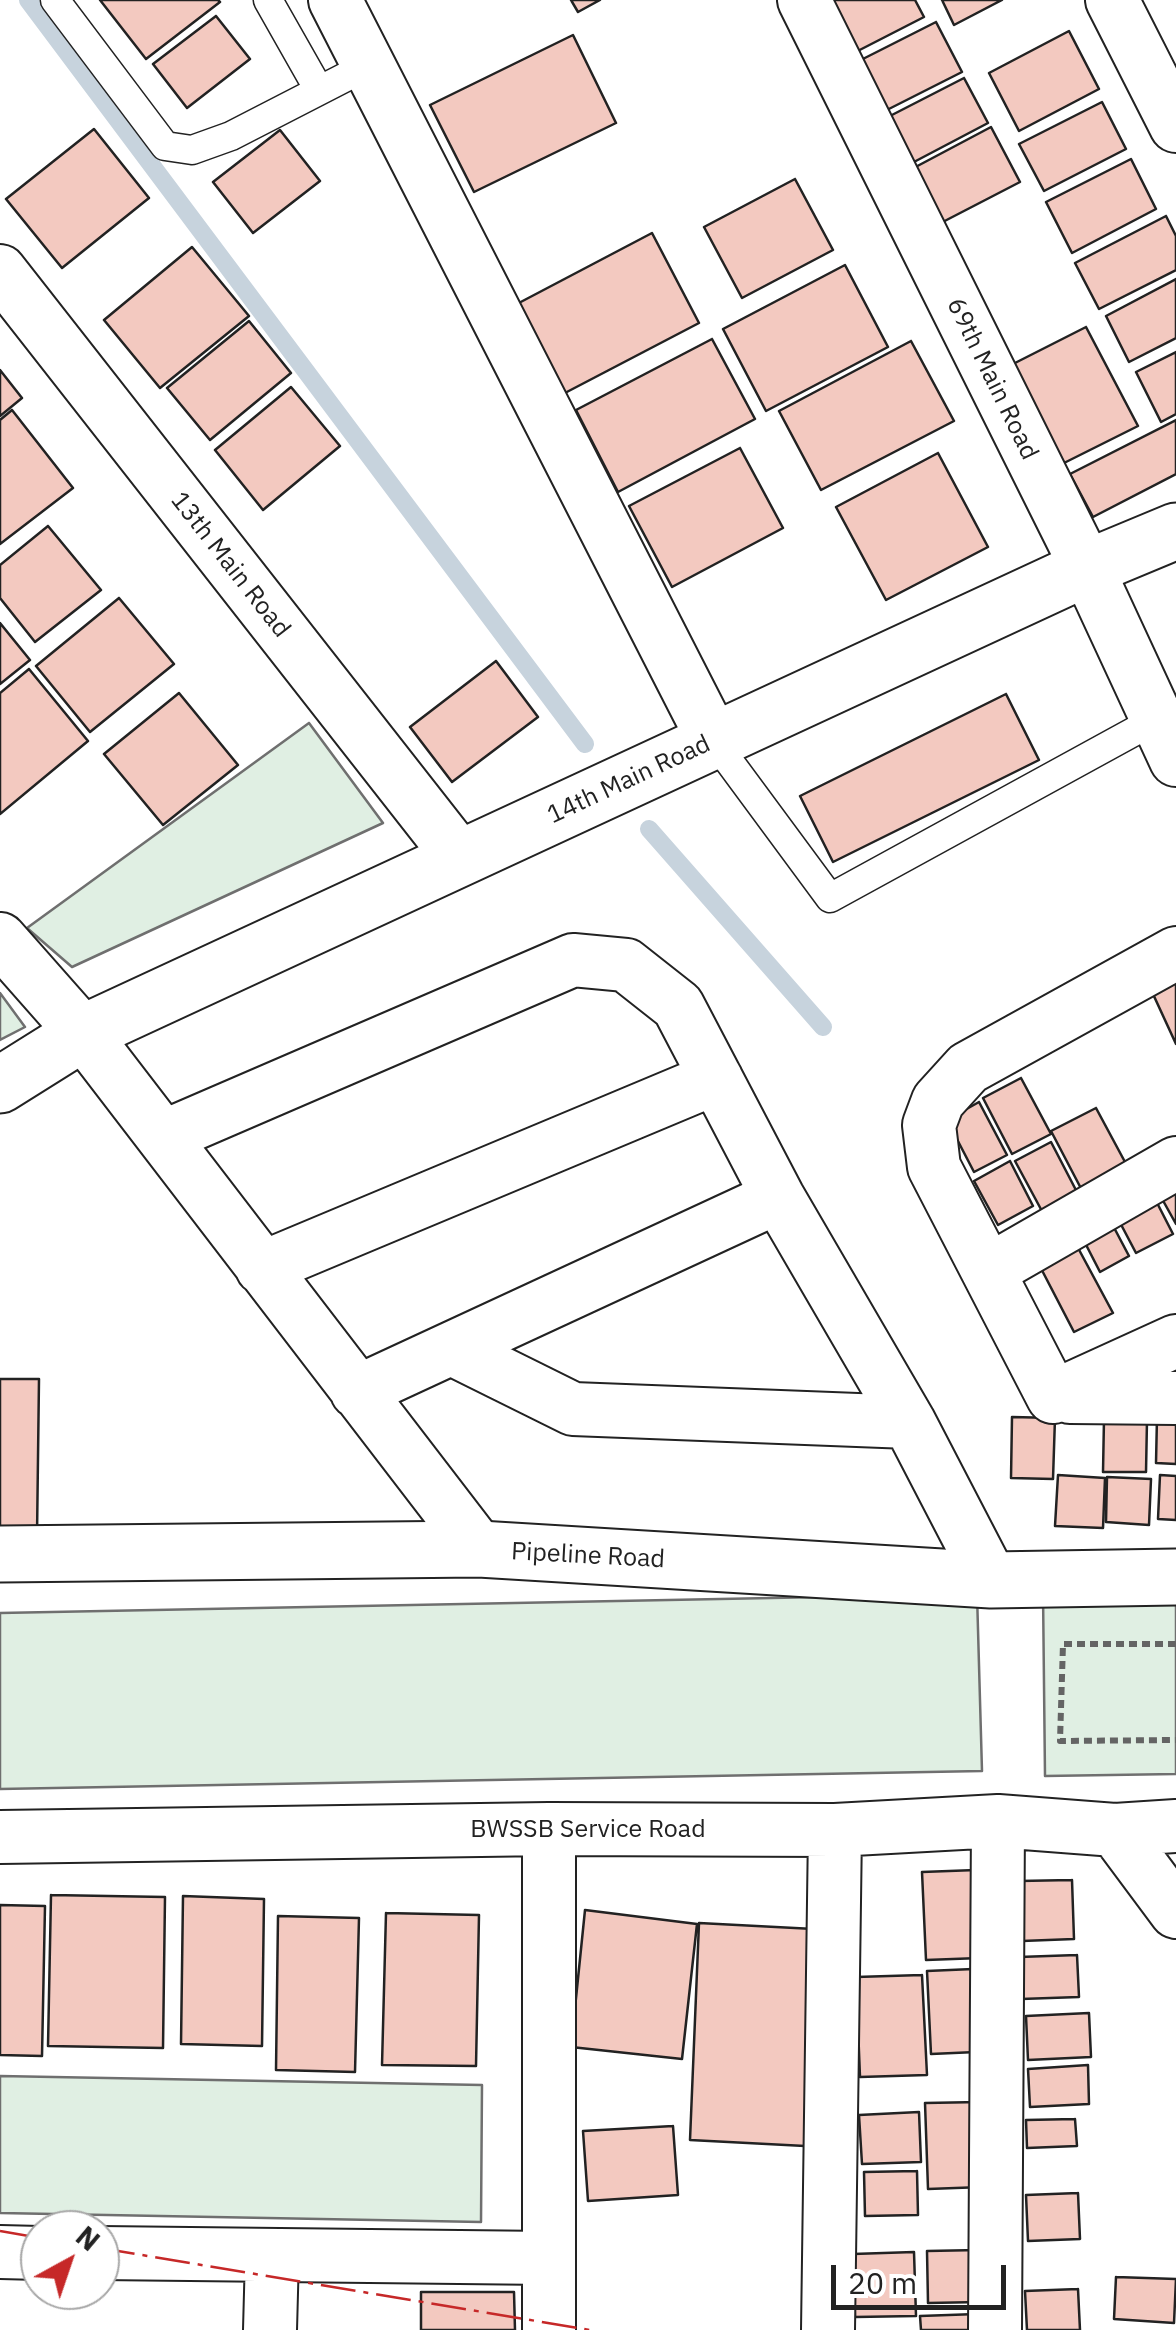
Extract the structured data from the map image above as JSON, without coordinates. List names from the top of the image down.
{
  "streets": {
    "main road": ["14th Main Road", "Pipeline Road"],
    "street": ["69th Main Road", "13th Main Road", "BWSSB Service Road"]
  },
  "crossings": [
    ["69th Main Road", "14th Main Road"],
    ["13th Main Road", "14th Main Road"]
  ],
  "scale_bar": "20 m",
  "north": "top right"
}
